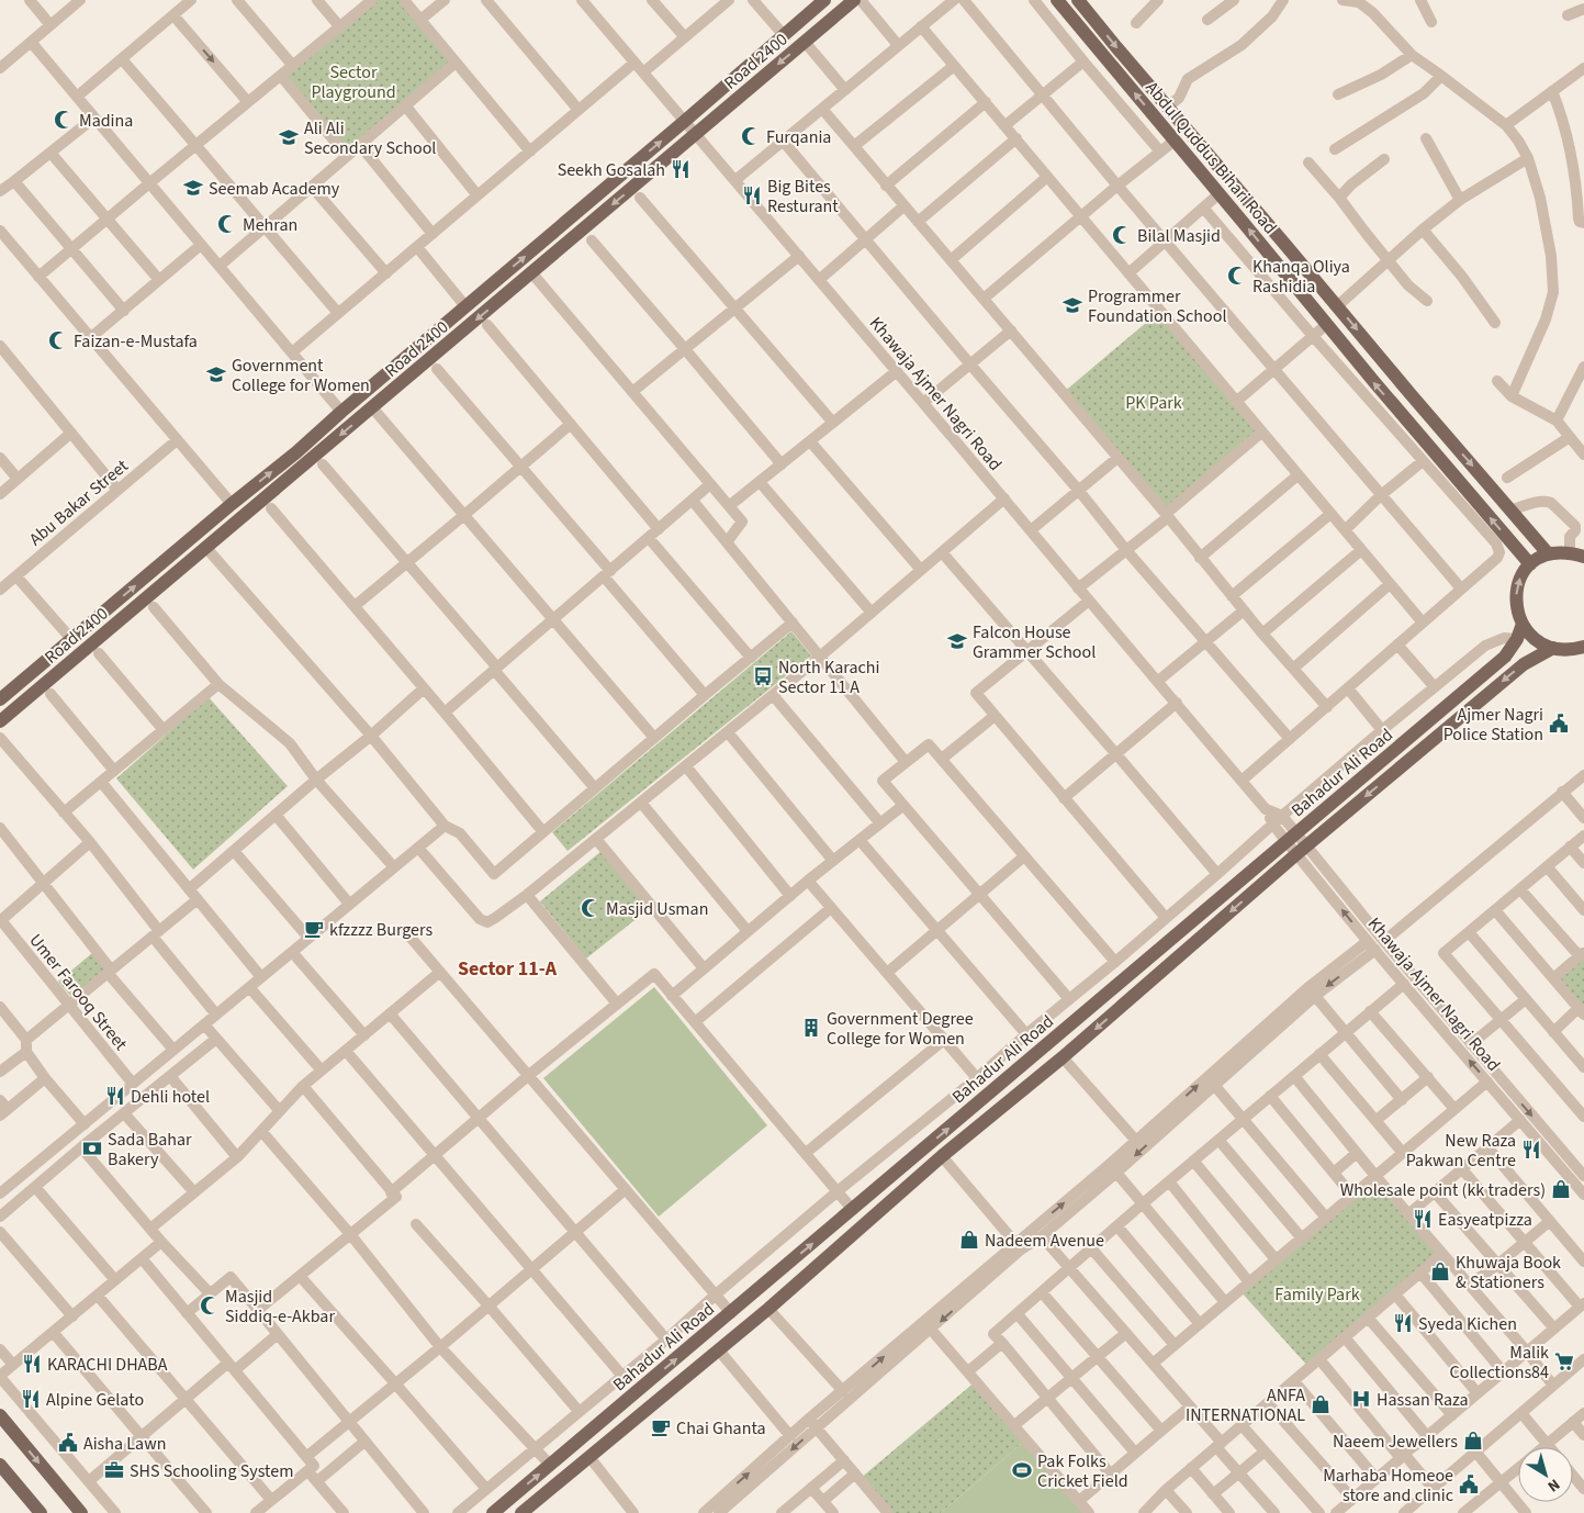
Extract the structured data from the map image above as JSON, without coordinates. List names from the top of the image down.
{
  "streets": {
    "main road": ["Road 2400", "Abdul Quddus Bihari Road", "Bahadur Ali Road"],
    "street": ["Khawaja Ajmer Nagri Road", "Abu Bakar Street", "Umer Farooq Street"]
  },
  "crossings": [
    ["Road 2400", "Khawaja Ajmer Nagri Road"],
    ["Khawaja Ajmer Nagri Road", "Bahadur Ali Road"]
  ],
  "districts": ["Sector 11-A"],
  "parks": ["Sector Playground", "PK Park", "Family Park"],
  "places": {
    "mosque": [
      "Madina",
      "Furqania",
      "Mehran",
      "Bilal Masjid",
      "Khanqa Oliya Rashidia",
      "Faizan-e-Mustafa",
      "Masjid Usman",
      "Masjid Siddiq-e-Akbar"
    ],
    "school or university": [
      "Ali Ali Secondary School",
      "Seemab Academy",
      "Programmer Foundation School",
      "Government College for Women",
      "Falcon House Grammer School"
    ],
    "restaurant": [
      "Seekh Gosalah",
      "Big Bites Resturant",
      "Dehli hotel",
      "New Raza Pakwan Centre",
      "Easyeatpizza",
      "Syeda Kichen",
      "KARACHI DHABA",
      "Alpine Gelato"
    ],
    "bus stop": ["North Karachi Sector 11 A"],
    "public building": ["Ajmer Nagri Police Station", "Aisha Lawn", "Marhaba Homeoe store and clinic"],
    "cafe": ["kfzzzz Burgers", "Chai Ghanta"],
    "building": ["Government Degree College for Women"],
    "bank": ["Sada Bahar Bakery"],
    "shop": [
      "Wholesale point (kk traders)",
      "Nadeem Avenue",
      "Khuwaja Book & Stationers",
      "ANFA INTERNATIONAL",
      "Naeem Jewellers"
    ],
    "supermarket": ["Malik Collections84"],
    "hospital": ["Hassan Raza"],
    "office": ["SHS Schooling System"],
    "sports": ["Pak Folks Cricket Field"]
  },
  "north": "bottom right"
}
